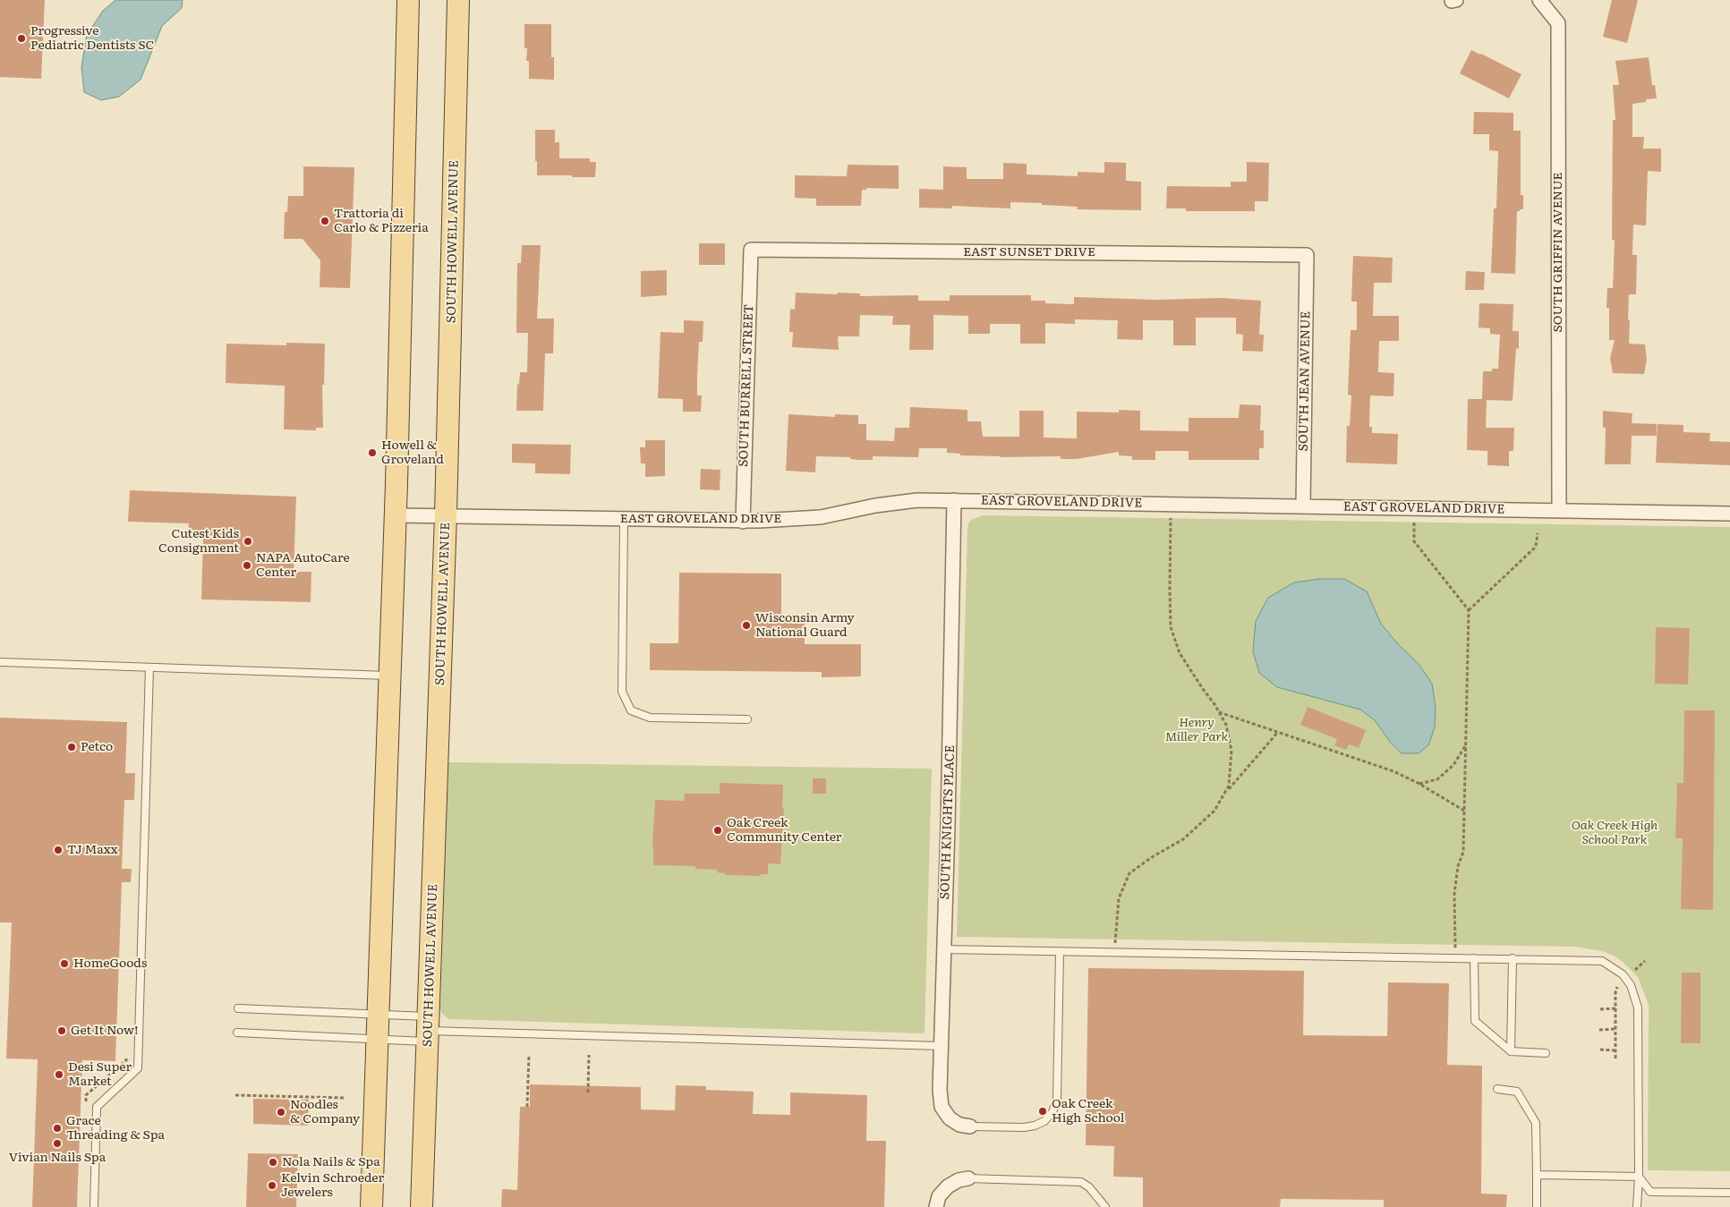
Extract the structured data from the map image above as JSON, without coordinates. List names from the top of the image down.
{
  "streets": {
    "main road": ["SOUTH HOWELL AVENUE"],
    "street": [
      "EAST SUNSET DRIVE",
      "SOUTH GRIFFIN AVENUE",
      "SOUTH JEAN AVENUE",
      "SOUTH BURRELL STREET",
      "EAST GROVELAND DRIVE",
      "SOUTH KNIGHTS PLACE"
    ]
  },
  "crossings": [
    ["SOUTH HOWELL AVENUE", "EAST GROVELAND DRIVE"],
    ["EAST SUNSET DRIVE", "SOUTH JEAN AVENUE"],
    ["EAST SUNSET DRIVE", "SOUTH BURRELL STREET"],
    ["SOUTH GRIFFIN AVENUE", "EAST GROVELAND DRIVE"],
    ["SOUTH JEAN AVENUE", "EAST GROVELAND DRIVE"],
    ["SOUTH BURRELL STREET", "EAST GROVELAND DRIVE"],
    ["EAST GROVELAND DRIVE", "SOUTH KNIGHTS PLACE"]
  ],
  "parks": ["Henry Miller Park", "Oak Creek High School Park"],
  "places": [
    "Progressive Pediatric Dentists SC",
    "Trattoria di Carlo & Pizzeria",
    "Howell & Groveland",
    "Cutest Kids Consignment",
    "NAPA AutoCare Center",
    "Wisconsin Army National Guard",
    "Petco",
    "Oak Creek Community Center",
    "TJ Maxx",
    "HomeGoods",
    "Get It Now!",
    "Desi Super Market",
    "Oak Creek High School",
    "Noodles & Company",
    "Grace Threading & Spa",
    "Vivian Nails Spa",
    "Nola Nails & Spa",
    "Kelvin Schroeder Jewelers"
  ]
}
